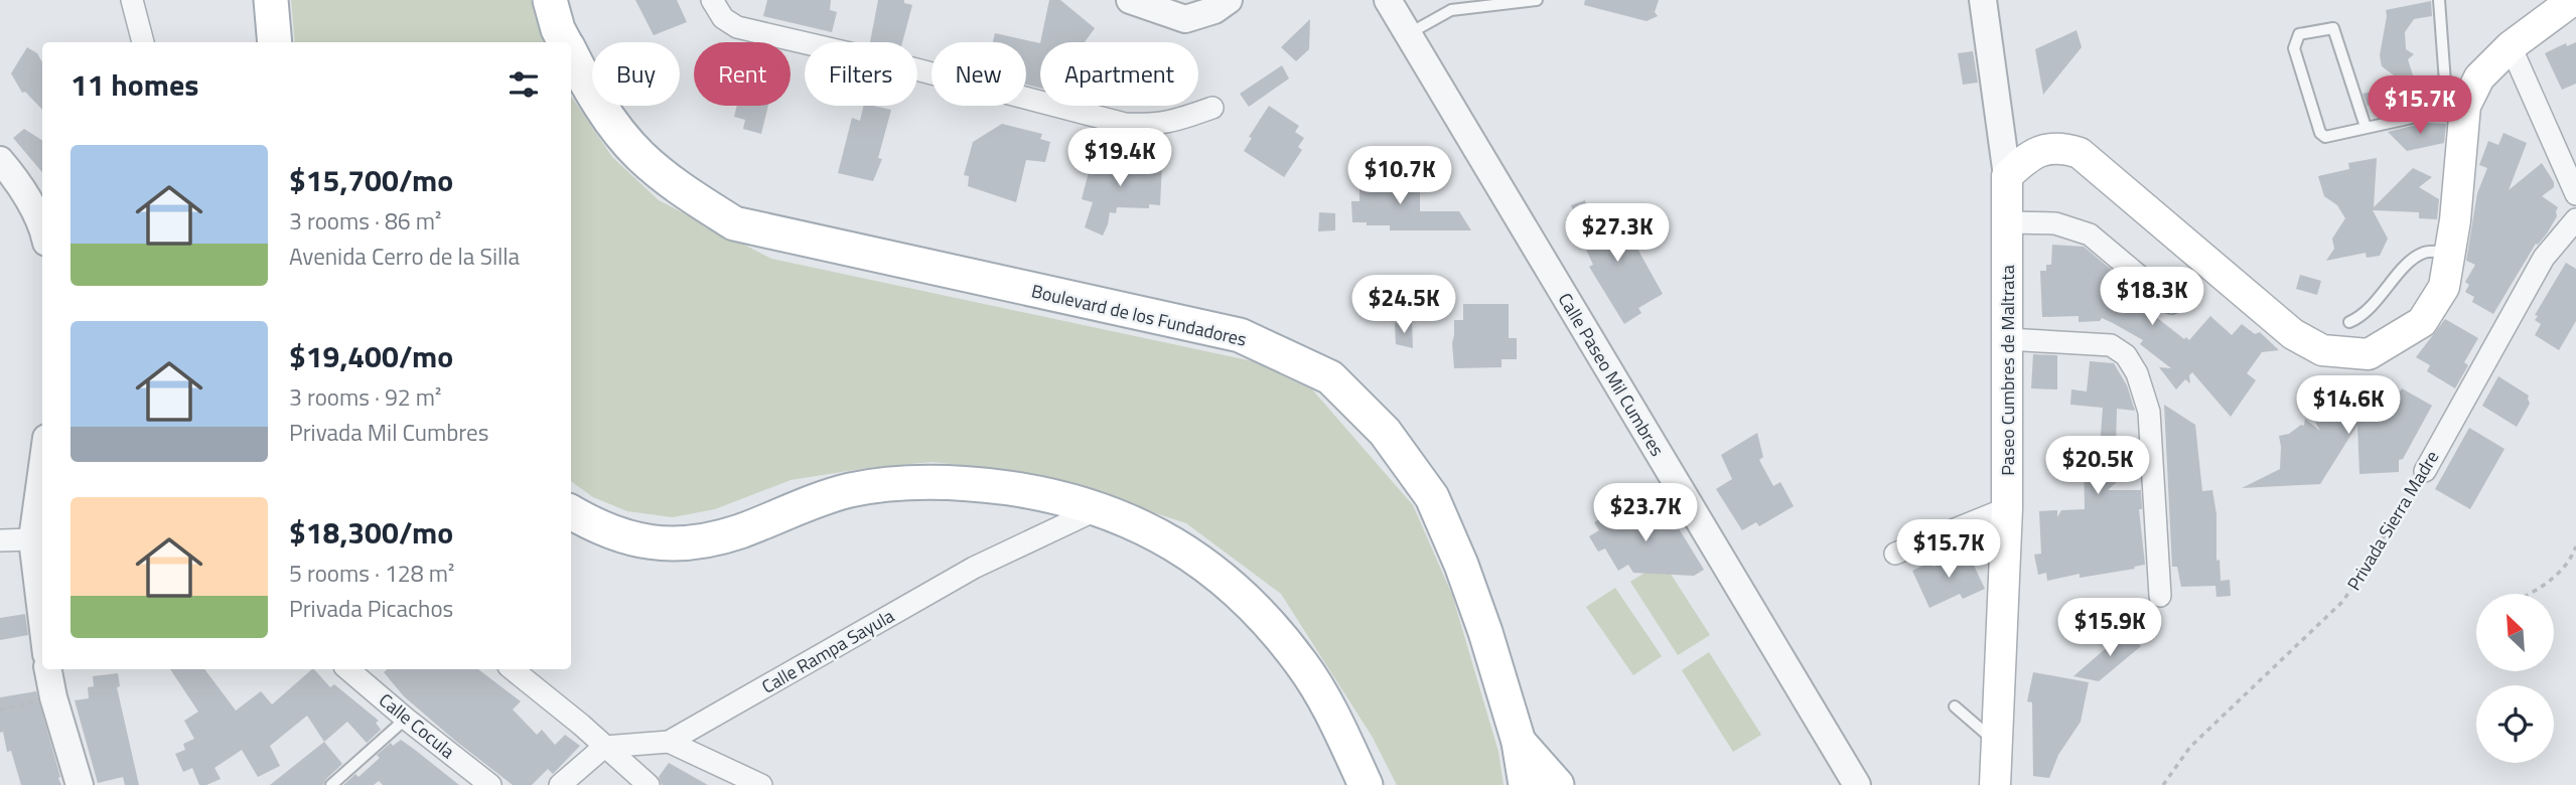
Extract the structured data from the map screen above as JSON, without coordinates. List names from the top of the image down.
{
  "streets": {
    "main road": ["Boulevard de los Fundadores", "Paseo Cumbres de Maltrata"],
    "street": [
      "Calle Paseo Mil Cumbres",
      "Privada Sierra Madre",
      "Calle Rampa Sayula",
      "Calle Cocula"
    ]
  },
  "north": "top left",
  "page": {
    "chip": [
      "Buy",
      "Rent",
      "Filters",
      "New",
      "Apartment"
    ],
    "heading": "11 homes",
    "price": [
      "$15.7K",
      "$19.4K",
      "$10.7K",
      "$27.3K",
      "$18.3K",
      "$24.5K",
      "$14.6K",
      "$20.5K",
      "$23.7K",
      "$15.7K",
      "$15.9K"
    ],
    "list": [
      {
        "name": "$15,700/mo",
        "note": "3 rooms · 86 m² · Avenida Cerro de la Silla"
      },
      {
        "name": "$19,400/mo",
        "note": "3 rooms · 92 m² · Privada Mil Cumbres"
      },
      {
        "name": "$18,300/mo",
        "note": "5 rooms · 128 m² · Privada Picachos"
      }
    ]
  }
}
